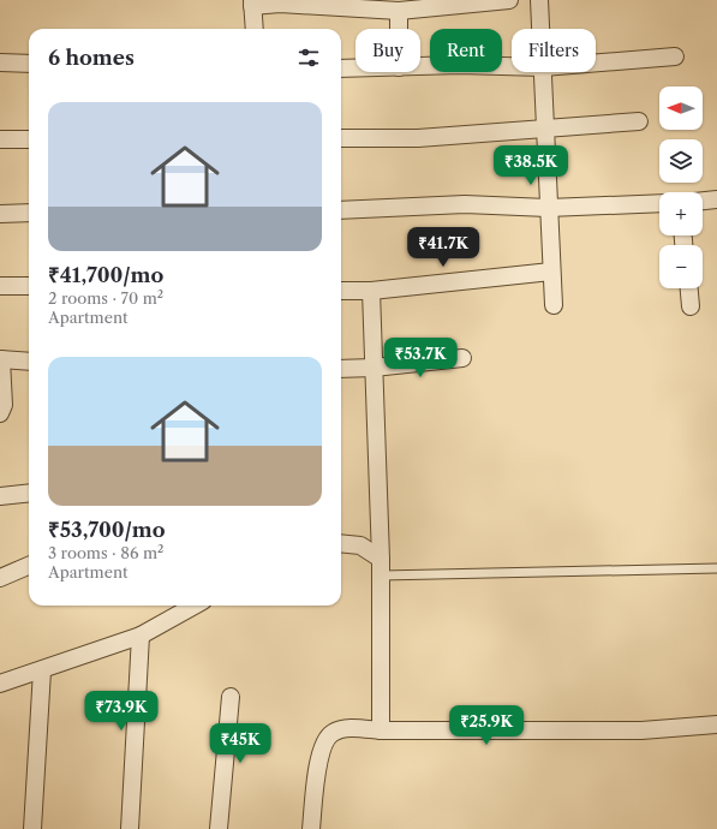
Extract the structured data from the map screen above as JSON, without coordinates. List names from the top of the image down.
{
  "north": "left",
  "page": {
    "chip": ["Buy", "Rent", "Filters"],
    "heading": "6 homes",
    "map_buttons": ["+", "−"],
    "list": [
      {
        "name": "₹41,700/mo",
        "note": "2 rooms · 70 m² · Apartment"
      },
      {
        "name": "₹53,700/mo",
        "note": "3 rooms · 86 m² · Apartment"
      }
    ],
    "price": [
      "₹38.5K",
      "₹41.7K",
      "₹53.7K",
      "₹73.9K",
      "₹25.9K",
      "₹45K"
    ]
  }
}
